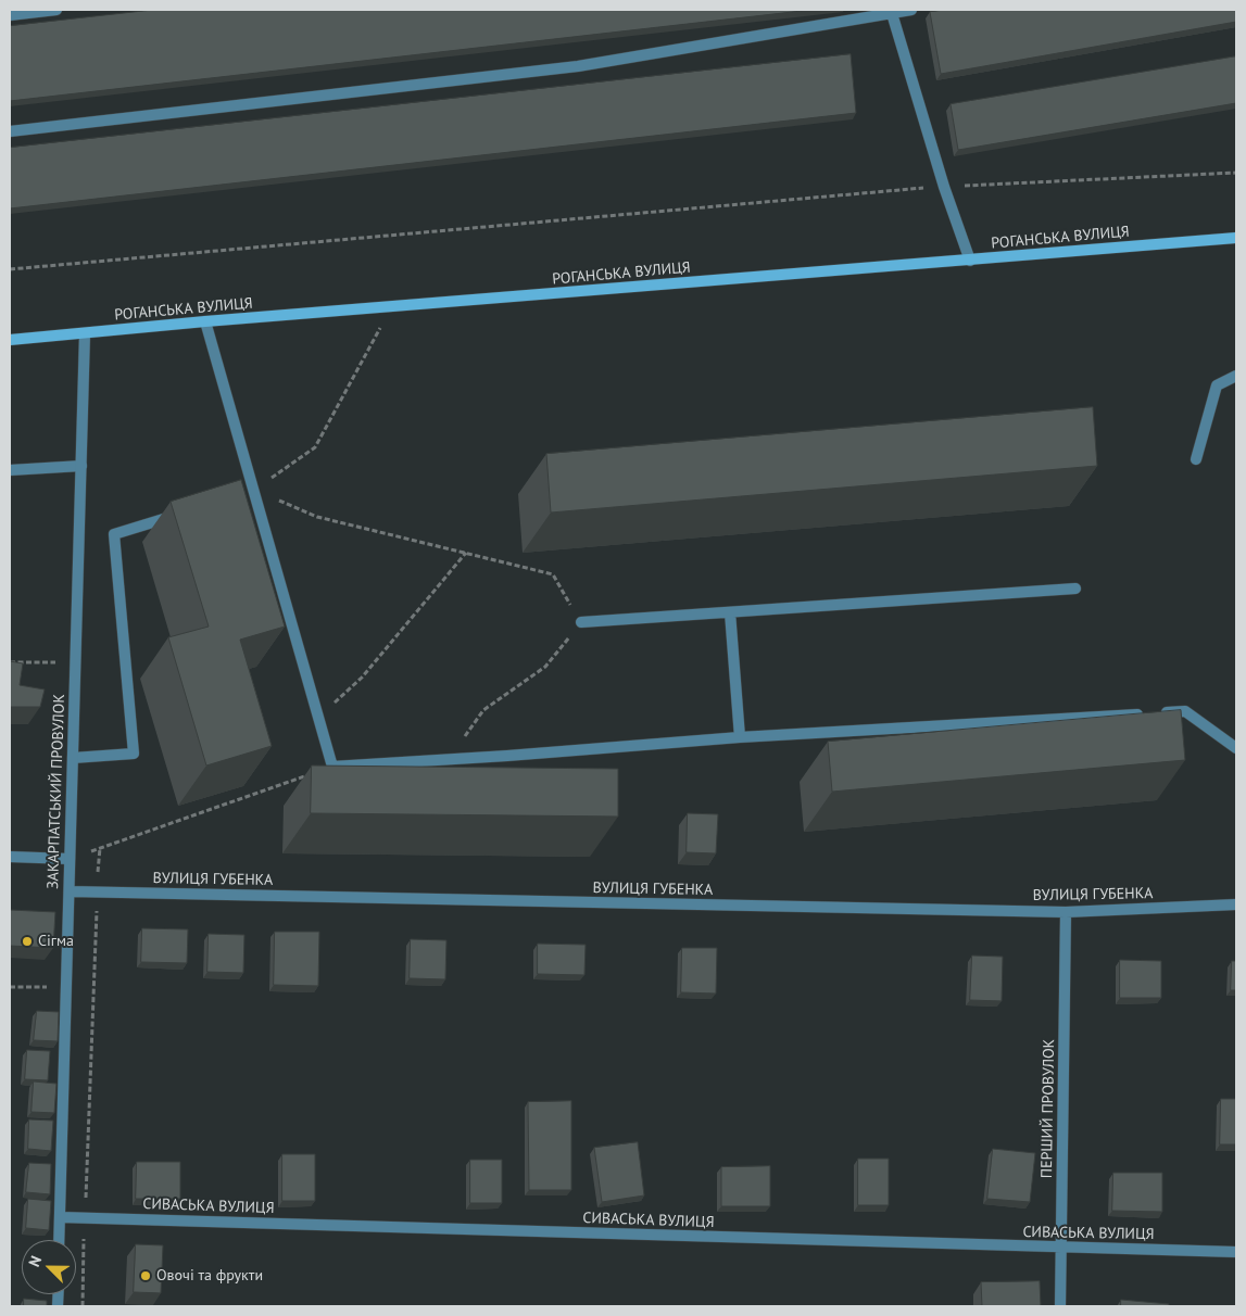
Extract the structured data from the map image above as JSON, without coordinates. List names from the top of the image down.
{
  "streets": {
    "main road": ["РОГАНСЬКА ВУЛИЦЯ"],
    "street": [
      "ЗАКАРПАТСЬКИЙ ПРОВУЛОК",
      "ВУЛИЦЯ ГУБЕНКА",
      "ПЕРШИЙ ПРОВУЛОК",
      "СИВАСЬКА ВУЛИЦЯ"
    ]
  },
  "crossings": [
    ["РОГАНСЬКА ВУЛИЦЯ", "ЗАКАРПАТСЬКИЙ ПРОВУЛОК"],
    ["ЗАКАРПАТСЬКИЙ ПРОВУЛОК", "ВУЛИЦЯ ГУБЕНКА"],
    ["ЗАКАРПАТСЬКИЙ ПРОВУЛОК", "СИВАСЬКА ВУЛИЦЯ"],
    ["ВУЛИЦЯ ГУБЕНКА", "ПЕРШИЙ ПРОВУЛОК"],
    ["ПЕРШИЙ ПРОВУЛОК", "СИВАСЬКА ВУЛИЦЯ"]
  ],
  "places": ["Сігма", "Овочі та фрукти"],
  "north": "top left"
}
